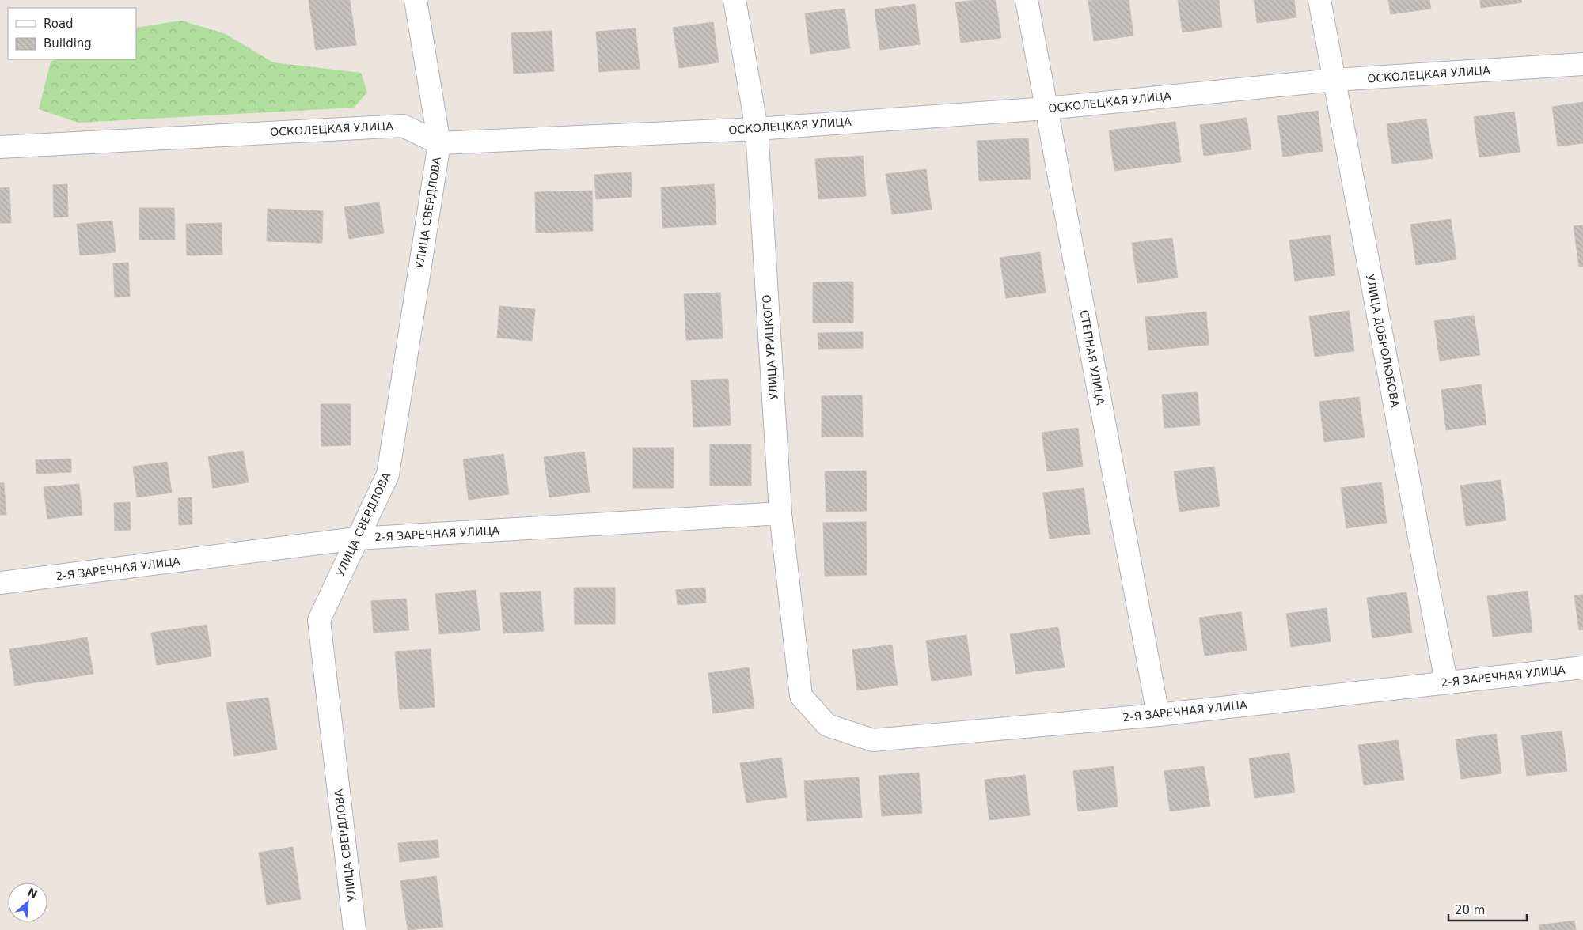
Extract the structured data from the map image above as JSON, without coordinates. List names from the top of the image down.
{
  "streets": {
    "street": [
      "ОСКОЛЕЦКАЯ УЛИЦА",
      "УЛИЦА СВЕРДЛОВА",
      "УЛИЦА ДОБРОЛЮБОВА",
      "УЛИЦА УРИЦКОГО",
      "СТЕПНАЯ УЛИЦА",
      "2-Я ЗАРЕЧНАЯ УЛИЦА"
    ]
  },
  "crossings": [
    ["ОСКОЛЕЦКАЯ УЛИЦА", "УЛИЦА СВЕРДЛОВА"],
    ["ОСКОЛЕЦКАЯ УЛИЦА", "УЛИЦА ДОБРОЛЮБОВА"],
    ["ОСКОЛЕЦКАЯ УЛИЦА", "УЛИЦА УРИЦКОГО"],
    ["ОСКОЛЕЦКАЯ УЛИЦА", "СТЕПНАЯ УЛИЦА"],
    ["УЛИЦА СВЕРДЛОВА", "2-Я ЗАРЕЧНАЯ УЛИЦА"],
    ["УЛИЦА ДОБРОЛЮБОВА", "2-Я ЗАРЕЧНАЯ УЛИЦА"],
    ["УЛИЦА УРИЦКОГО", "2-Я ЗАРЕЧНАЯ УЛИЦА"],
    ["СТЕПНАЯ УЛИЦА", "2-Я ЗАРЕЧНАЯ УЛИЦА"]
  ],
  "legend": ["Road", "Building"],
  "scale_bar": "20 m",
  "north": "top right"
}
